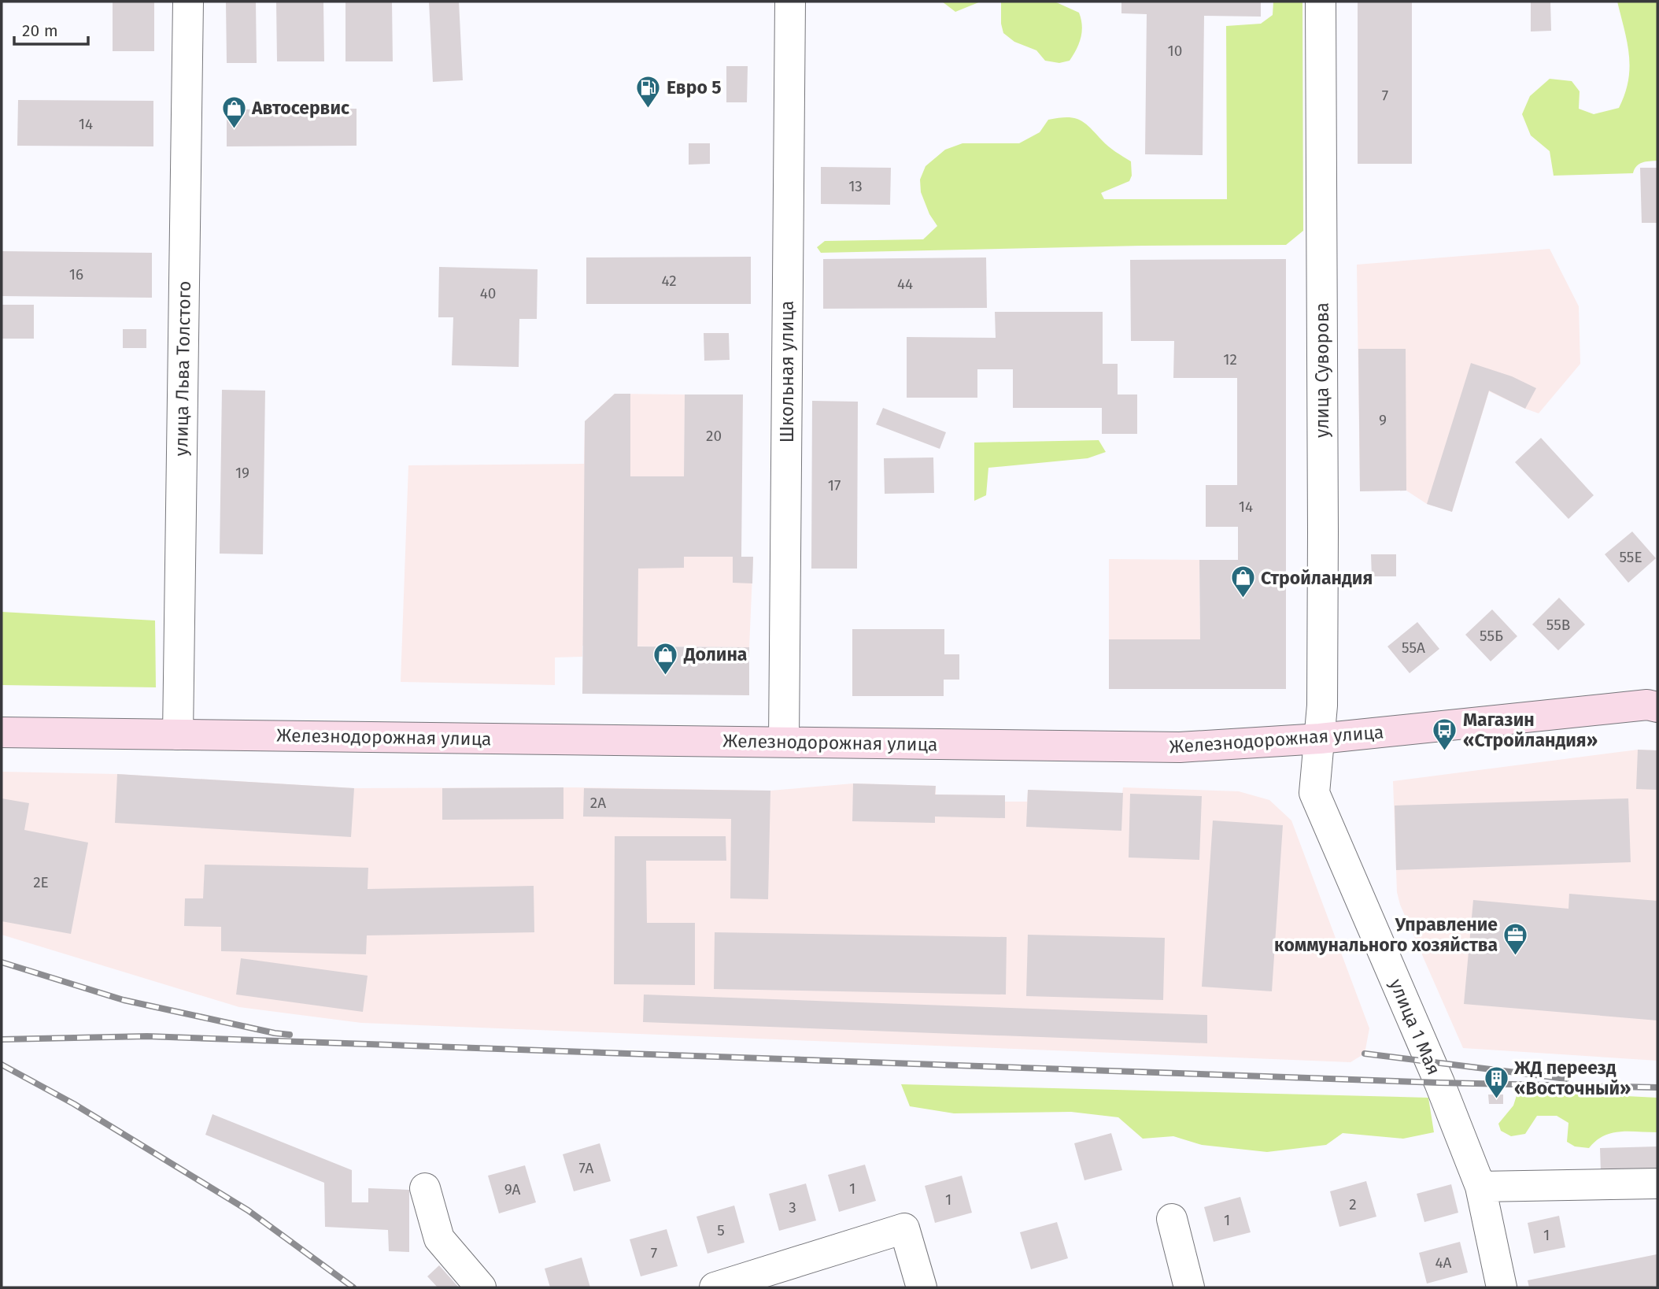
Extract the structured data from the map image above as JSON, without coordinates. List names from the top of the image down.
{
  "streets": {
    "main road": ["Железнодорожная улица"],
    "street": [
      "улица Льва Толстого",
      "улица Суворова",
      "Школьная улица",
      "улица 1 Мая"
    ]
  },
  "crossings": [
    ["улица Льва Толстого", "Железнодорожная улица"],
    ["улица Суворова", "Железнодорожная улица"],
    ["улица Суворова", "улица 1 Мая"],
    ["Школьная улица", "Железнодорожная улица"],
    ["Железнодорожная улица", "улица 1 Мая"]
  ],
  "places": {
    "fuel station": ["Евро 5"],
    "shop": ["Автосервис", "Стройландия", "Долина"],
    "bus stop": ["Магазин «Стройландия»"],
    "office": ["Управление коммунального хозяйства"],
    "building": ["ЖД переезд «Восточный»"]
  },
  "house_numbers": [
    "10",
    "7",
    "14",
    "13",
    "16",
    "42",
    "44",
    "40",
    "12",
    "9",
    "20",
    "19",
    "17",
    "14",
    "55Е",
    "55В",
    "55Б",
    "55А",
    "2А",
    "2Е",
    "7А",
    "1",
    "9А",
    "1",
    "2",
    "3",
    "1",
    "5",
    "1",
    "7",
    "4А"
  ],
  "scale_bar": "20 m"
}
